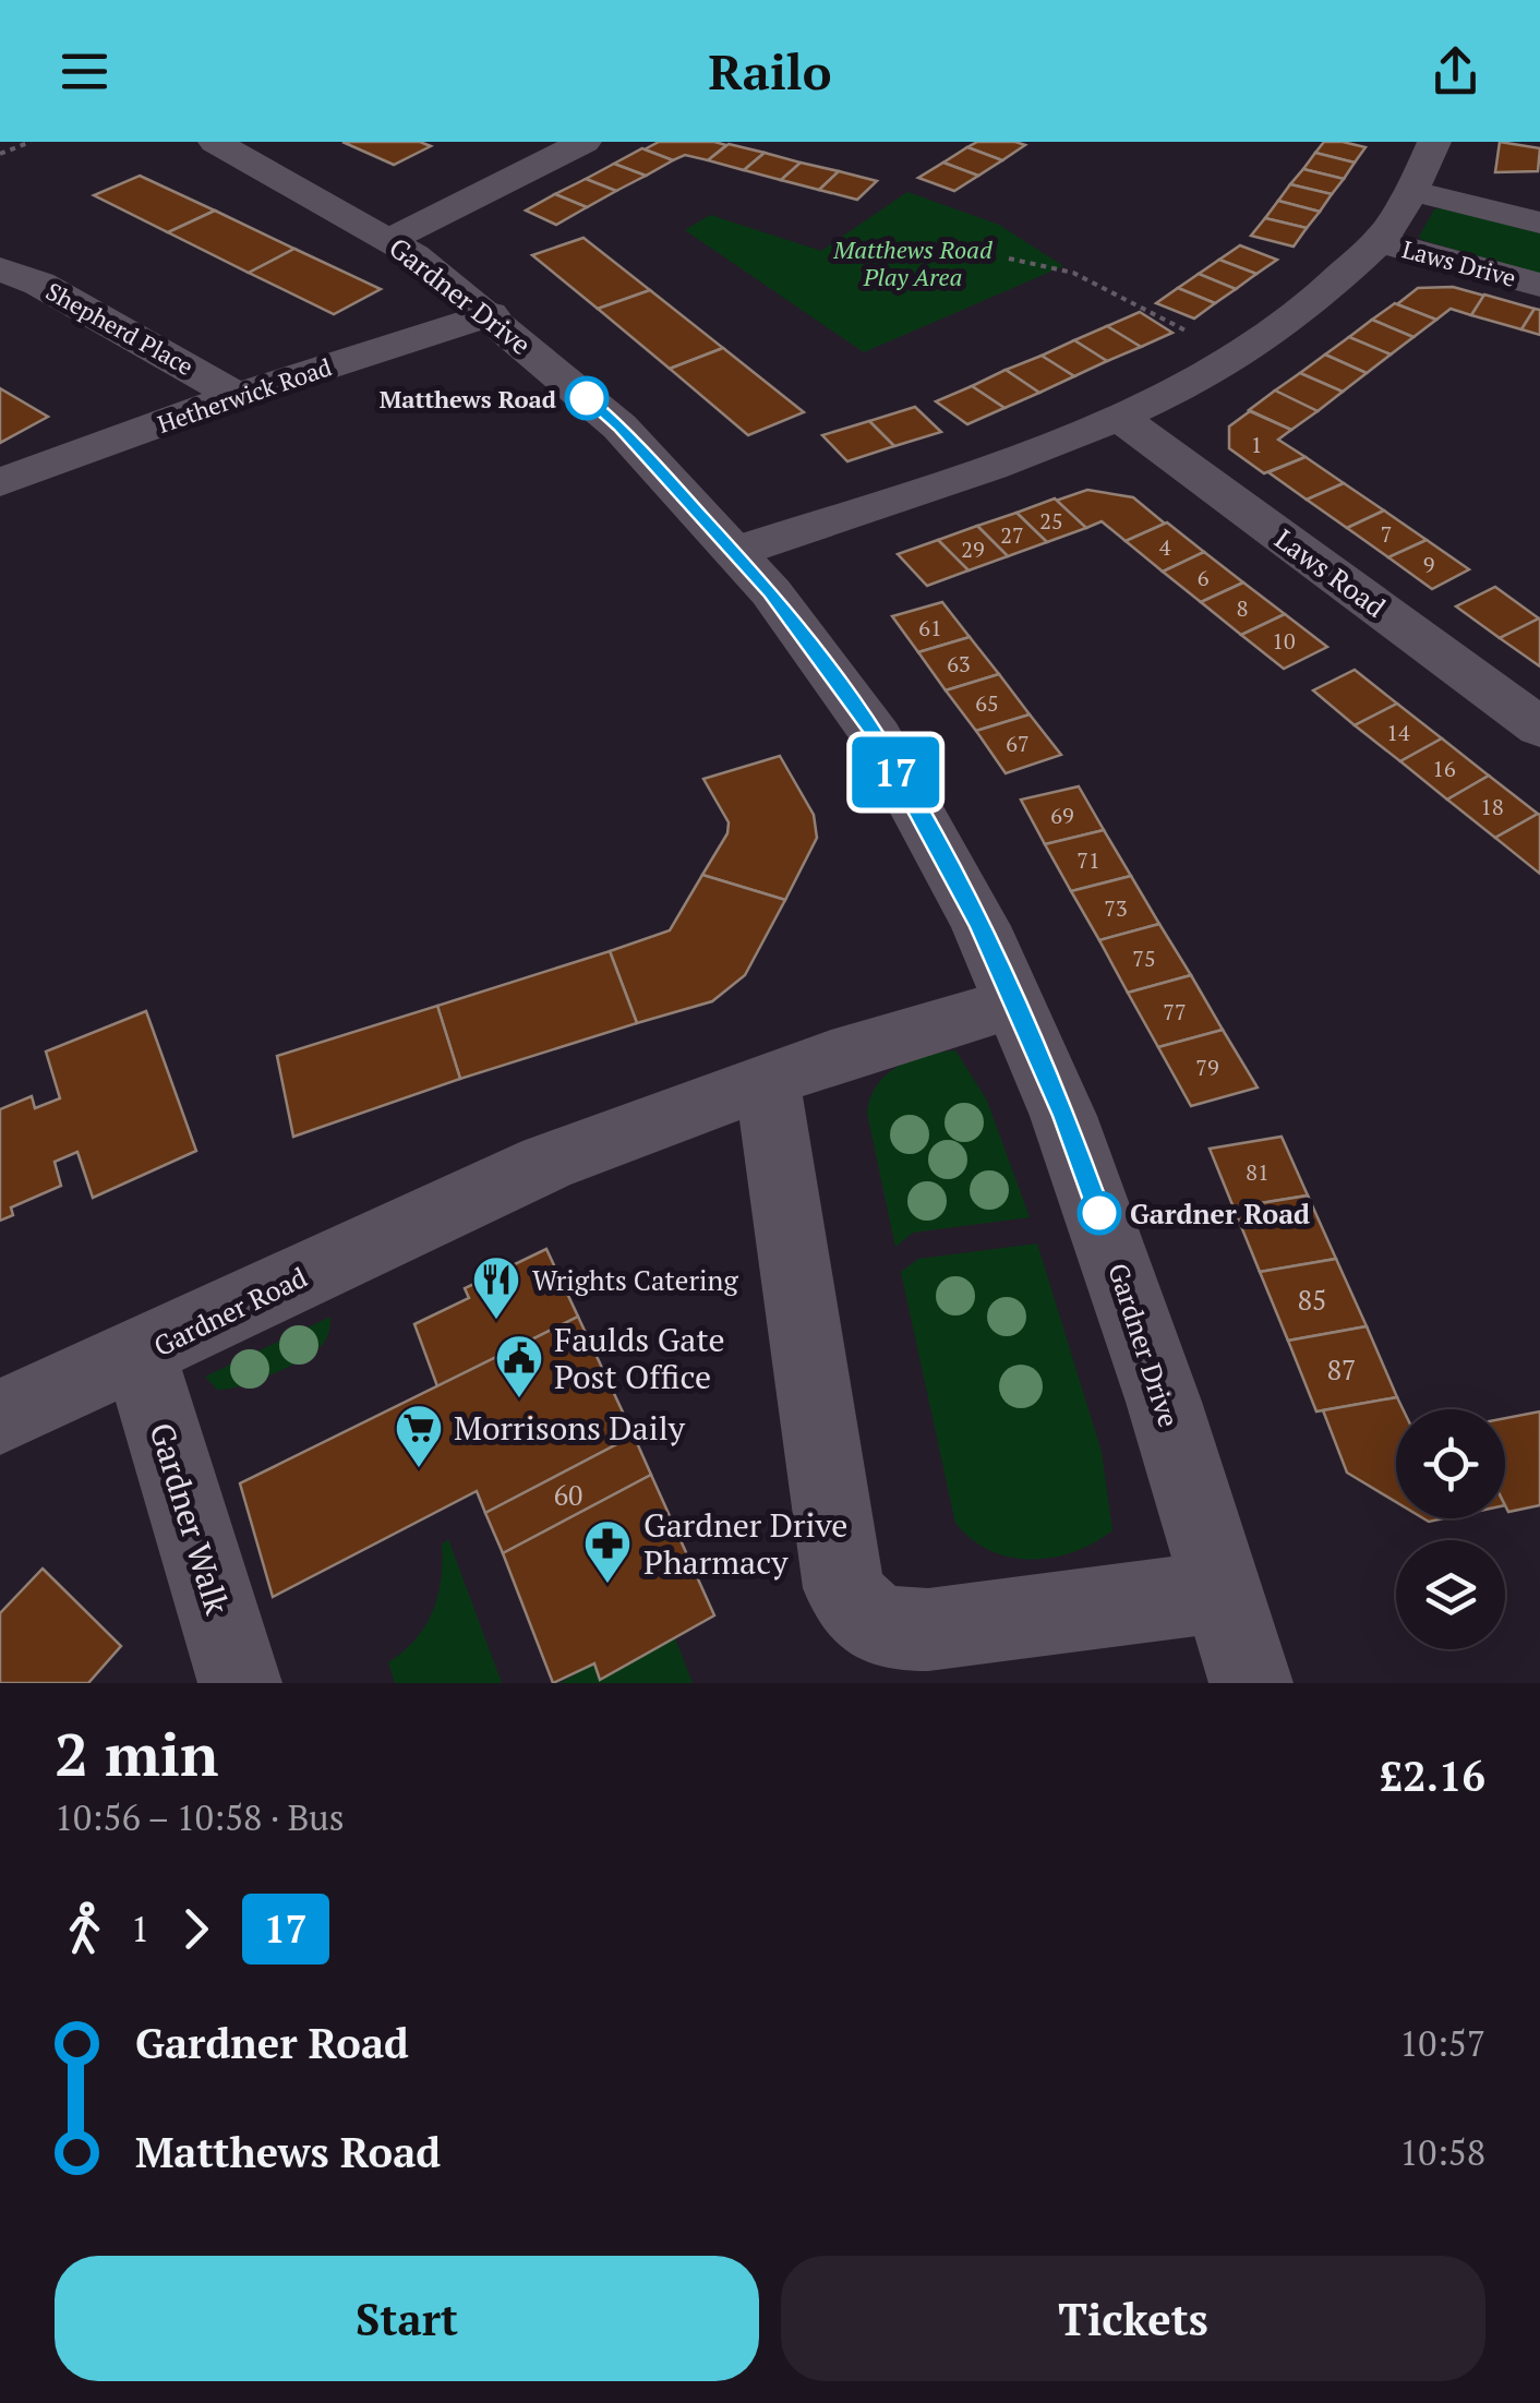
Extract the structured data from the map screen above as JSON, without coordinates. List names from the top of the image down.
{
  "streets": {
    "street": [
      "Laws Drive",
      "Gardner Drive",
      "Shepherd Place",
      "Hetherwick Road",
      "Laws Road",
      "Gardner Road",
      "Gardner Walk"
    ]
  },
  "crossings": [
    ["Gardner Drive", "Hetherwick Road"],
    ["Gardner Drive", "Gardner Road"],
    ["Shepherd Place", "Hetherwick Road"],
    ["Gardner Road", "Gardner Walk"]
  ],
  "parks": ["Matthews Road Play Area"],
  "places": {
    "other": ["Matthews Road", "Gardner Road"],
    "restaurant": ["Wrights Catering"],
    "public building": ["Faulds Gate Post Office"],
    "supermarket": ["Morrisons Daily"],
    "pharmacy": ["Gardner Drive Pharmacy"]
  },
  "lines": ["bus line 17"],
  "house_numbers": [
    "1",
    "25",
    "7",
    "27",
    "4",
    "29",
    "9",
    "6",
    "8",
    "61",
    "10",
    "63",
    "65",
    "14",
    "67",
    "16",
    "18",
    "69",
    "71",
    "73",
    "75",
    "77",
    "79",
    "81",
    "85",
    "87",
    "60"
  ],
  "page": {
    "header": "Railo",
    "on_map": "17",
    "heading": ["2 min", "10:56 – 10:58 · Bus", "£2.16"],
    "legs": ["1", "17"],
    "list": [
      {
        "name": "Gardner Road",
        "value": "10:57"
      },
      {
        "name": "Matthews Road",
        "value": "10:58"
      }
    ],
    "buttons": ["Start", "Tickets"]
  }
}
